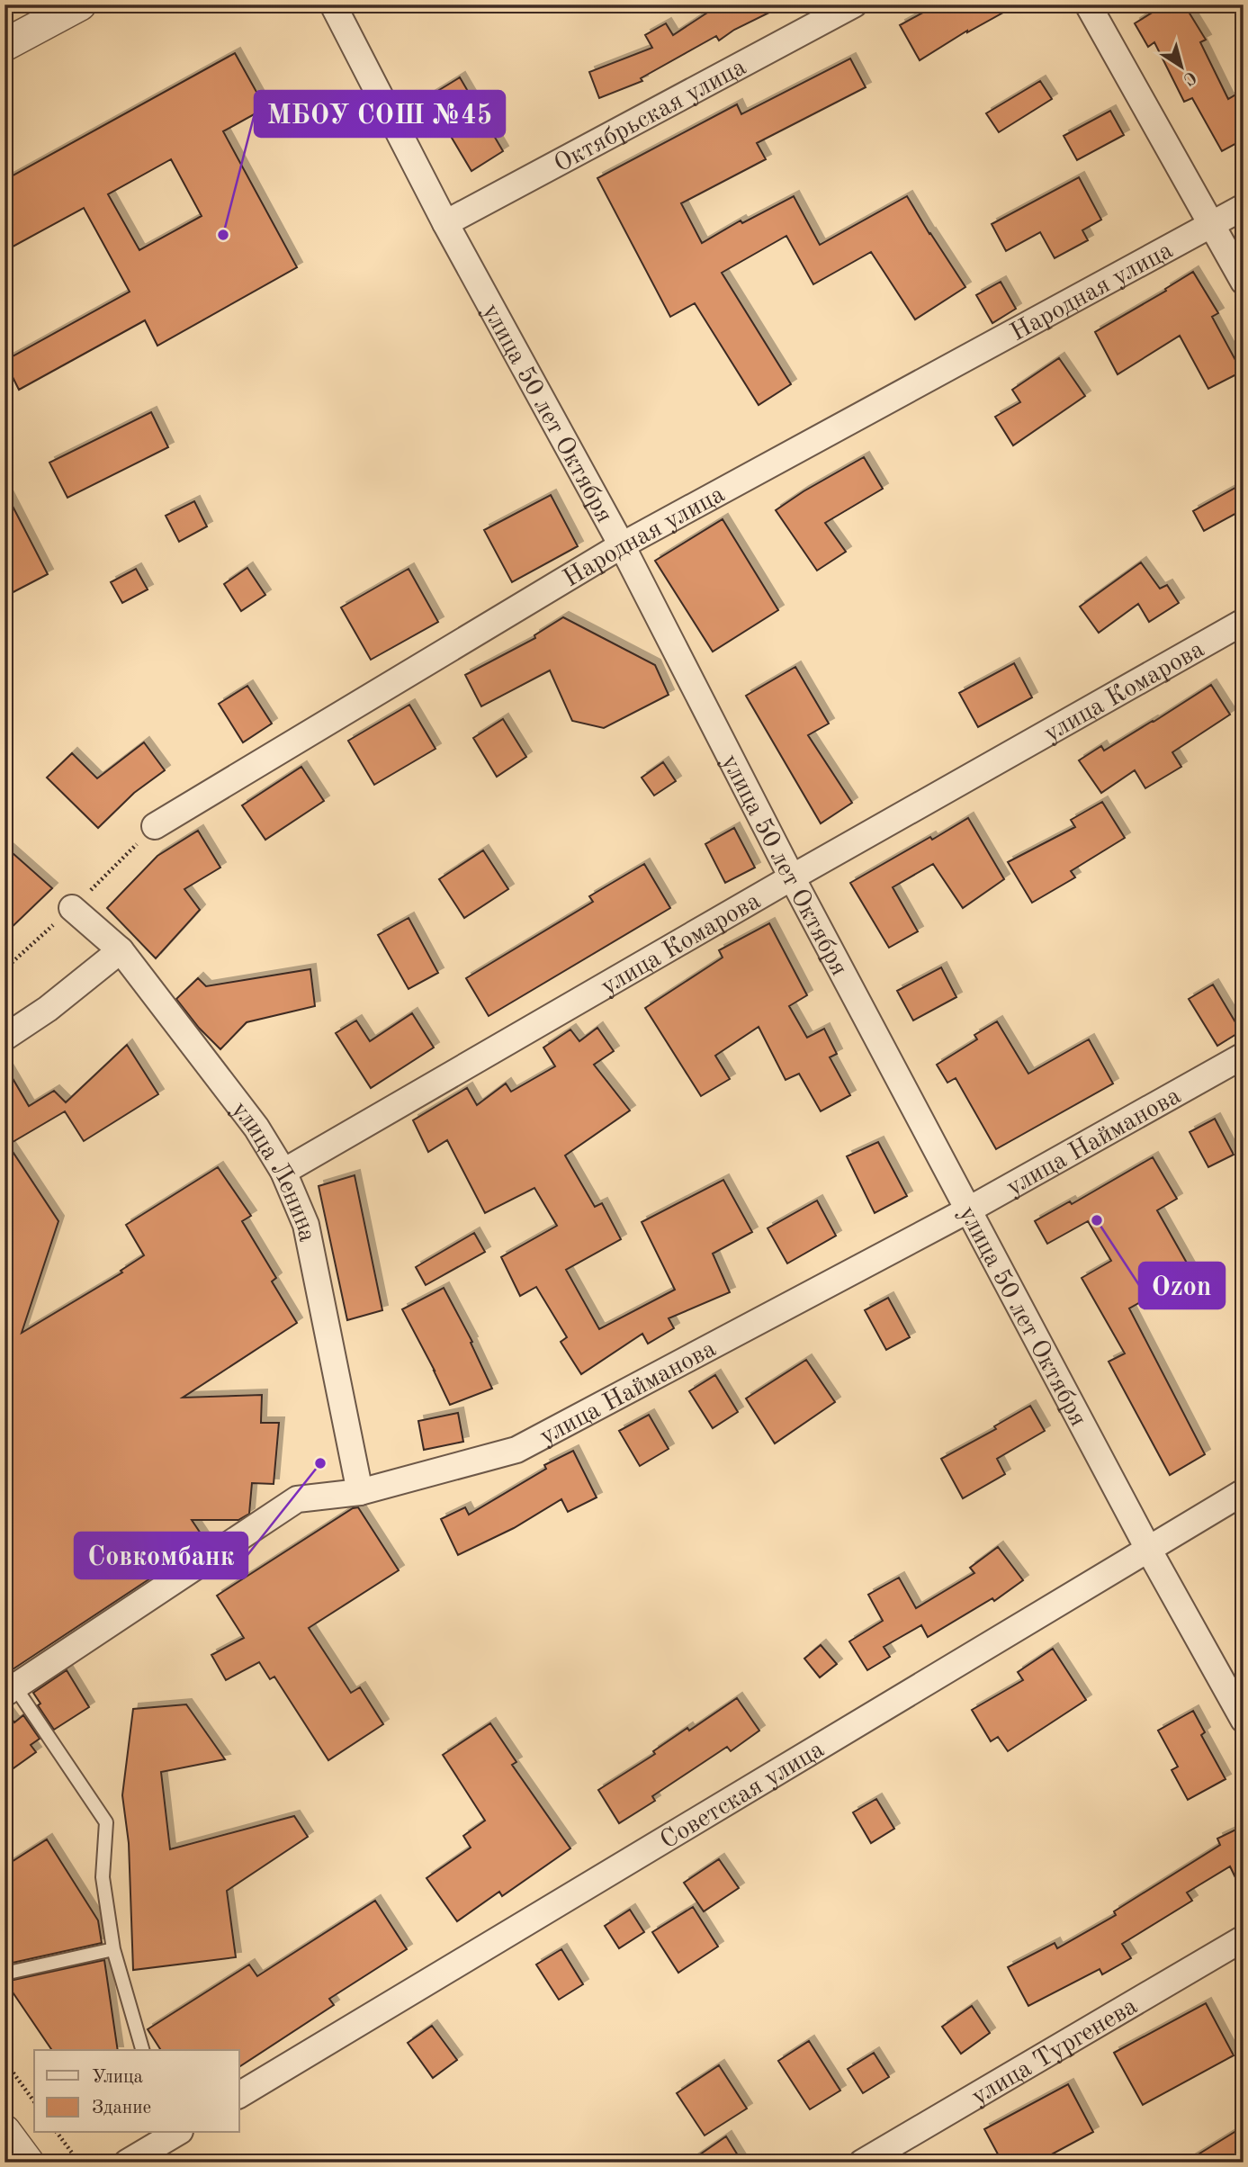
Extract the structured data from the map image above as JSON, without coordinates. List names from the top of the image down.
{
  "streets": {
    "street": [
      "Октябрьская улица",
      "Народная улица",
      "улица 50 лет Октября",
      "улица Комарова",
      "улица Найманова",
      "улица Ленина",
      "Советская улица",
      "улица Тургенева"
    ]
  },
  "crossings": [
    ["Октябрьская улица", "улица 50 лет Октября"],
    ["Народная улица", "улица 50 лет Октября"],
    ["улица 50 лет Октября", "улица Комарова"],
    ["улица 50 лет Октября", "улица Найманова"],
    ["улица 50 лет Октября", "Советская улица"],
    ["улица Комарова", "улица Ленина"],
    ["улица Найманова", "улица Ленина"]
  ],
  "places": ["МБОУ СОШ №45", "Ozon", "Совкомбанк"],
  "legend": ["Улица", "Здание"],
  "north": "bottom right"
}
